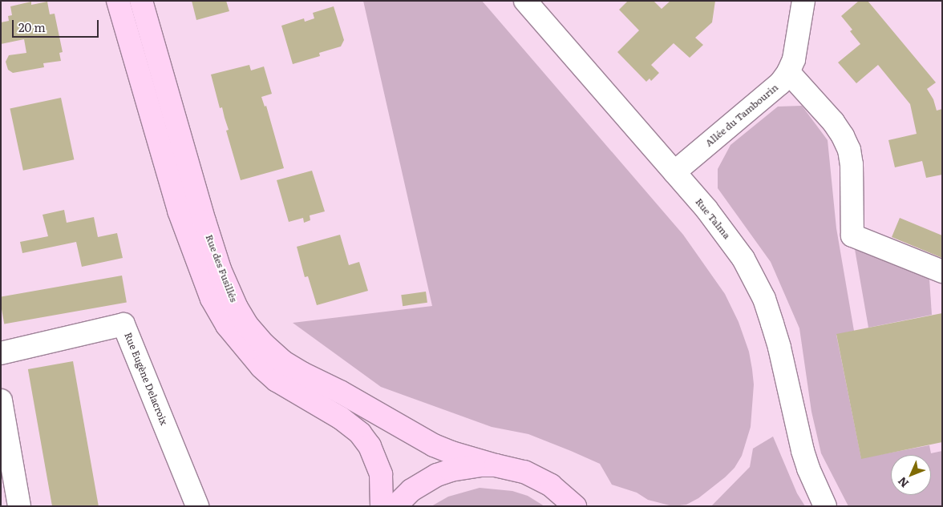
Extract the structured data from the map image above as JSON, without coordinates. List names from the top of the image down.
{
  "streets": {
    "main road": ["Rue des Fusillés"],
    "street": ["Allée du Tambourin", "Rue Talma", "Rue Eugène Delacroix"]
  },
  "crossings": [
    ["Allée du Tambourin", "Rue Talma"]
  ],
  "scale_bar": "20 m",
  "north": "bottom left"
}
